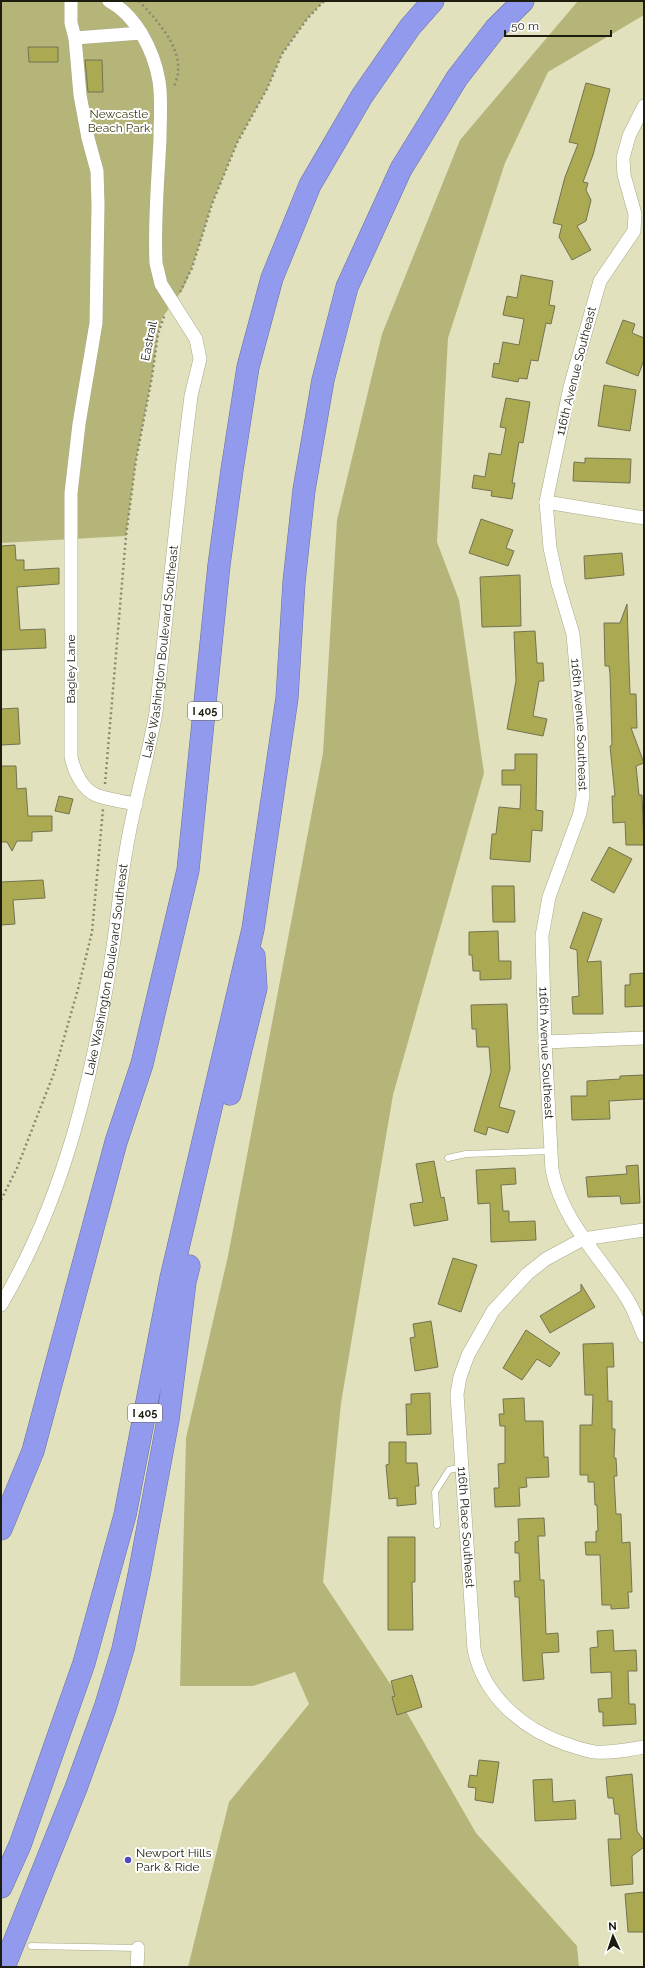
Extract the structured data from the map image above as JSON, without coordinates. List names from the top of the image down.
{
  "streets": {
    "highway": ["I 405"],
    "street": [
      "116th Avenue Southeast",
      "Lake Washington Boulevard Southeast",
      "Bagley Lane",
      "116th Place Southeast"
    ],
    "path": ["Eastrail"]
  },
  "crossings": [
    ["116th Avenue Southeast", "116th Place Southeast"],
    ["Lake Washington Boulevard Southeast", "Bagley Lane"]
  ],
  "parks": ["Newcastle Beach Park"],
  "places": ["Newport Hills Park & Ride"],
  "scale_bar": "50 m",
  "north": "top"
}
